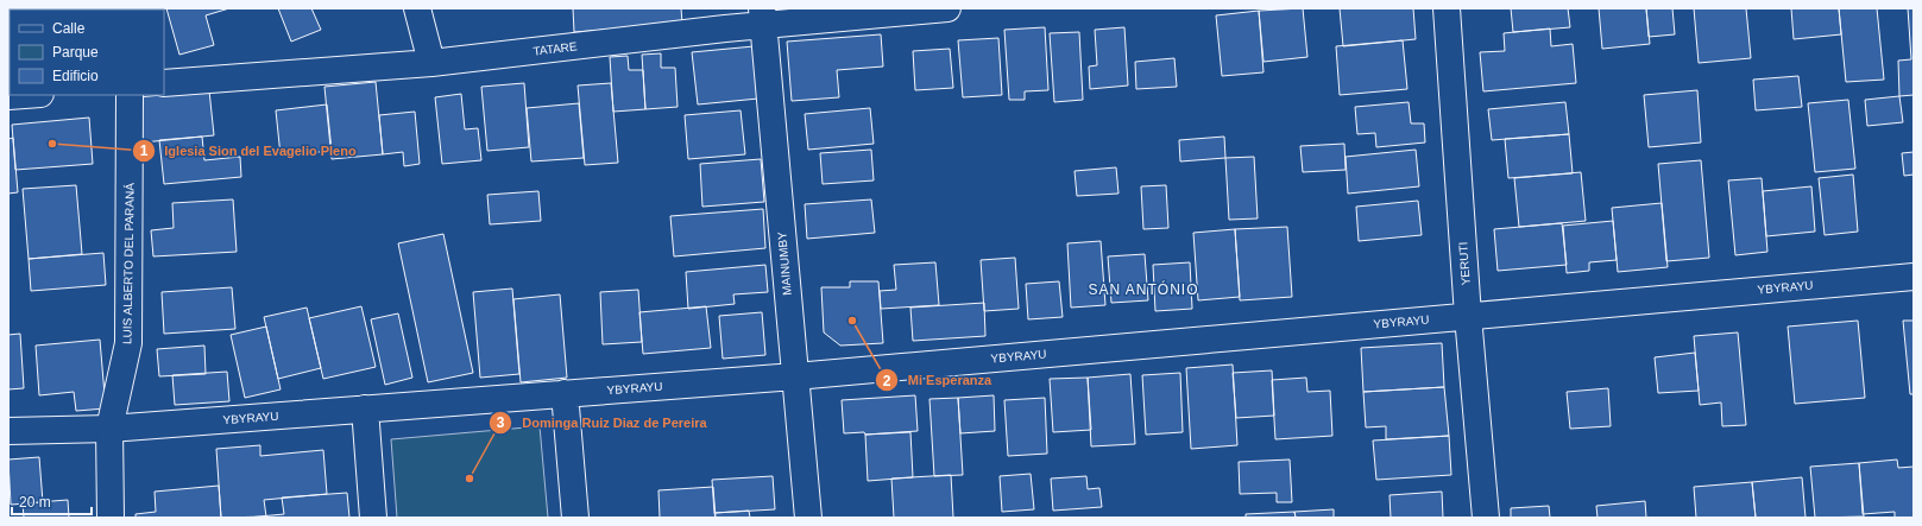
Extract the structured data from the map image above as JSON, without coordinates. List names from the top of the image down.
{
  "streets": {
    "street": [
      "TATARE",
      "LUIS ALBERTO DEL PARANÁ",
      "MAINUMBY",
      "YERUTI",
      "YBYRAYU"
    ]
  },
  "crossings": [
    ["TATARE", "MAINUMBY"],
    ["LUIS ALBERTO DEL PARANÁ", "YBYRAYU"],
    ["MAINUMBY", "YBYRAYU"],
    ["YERUTI", "YBYRAYU"]
  ],
  "districts": ["SAN ANTÓNIO"],
  "places": ["Iglesia Sion del Evagelio Pleno", "Mi Esperanza", "Dominga Ruiz Diaz de Pereira"],
  "legend": ["Calle", "Parque", "Edificio"],
  "scale_bar": "20 m"
}
